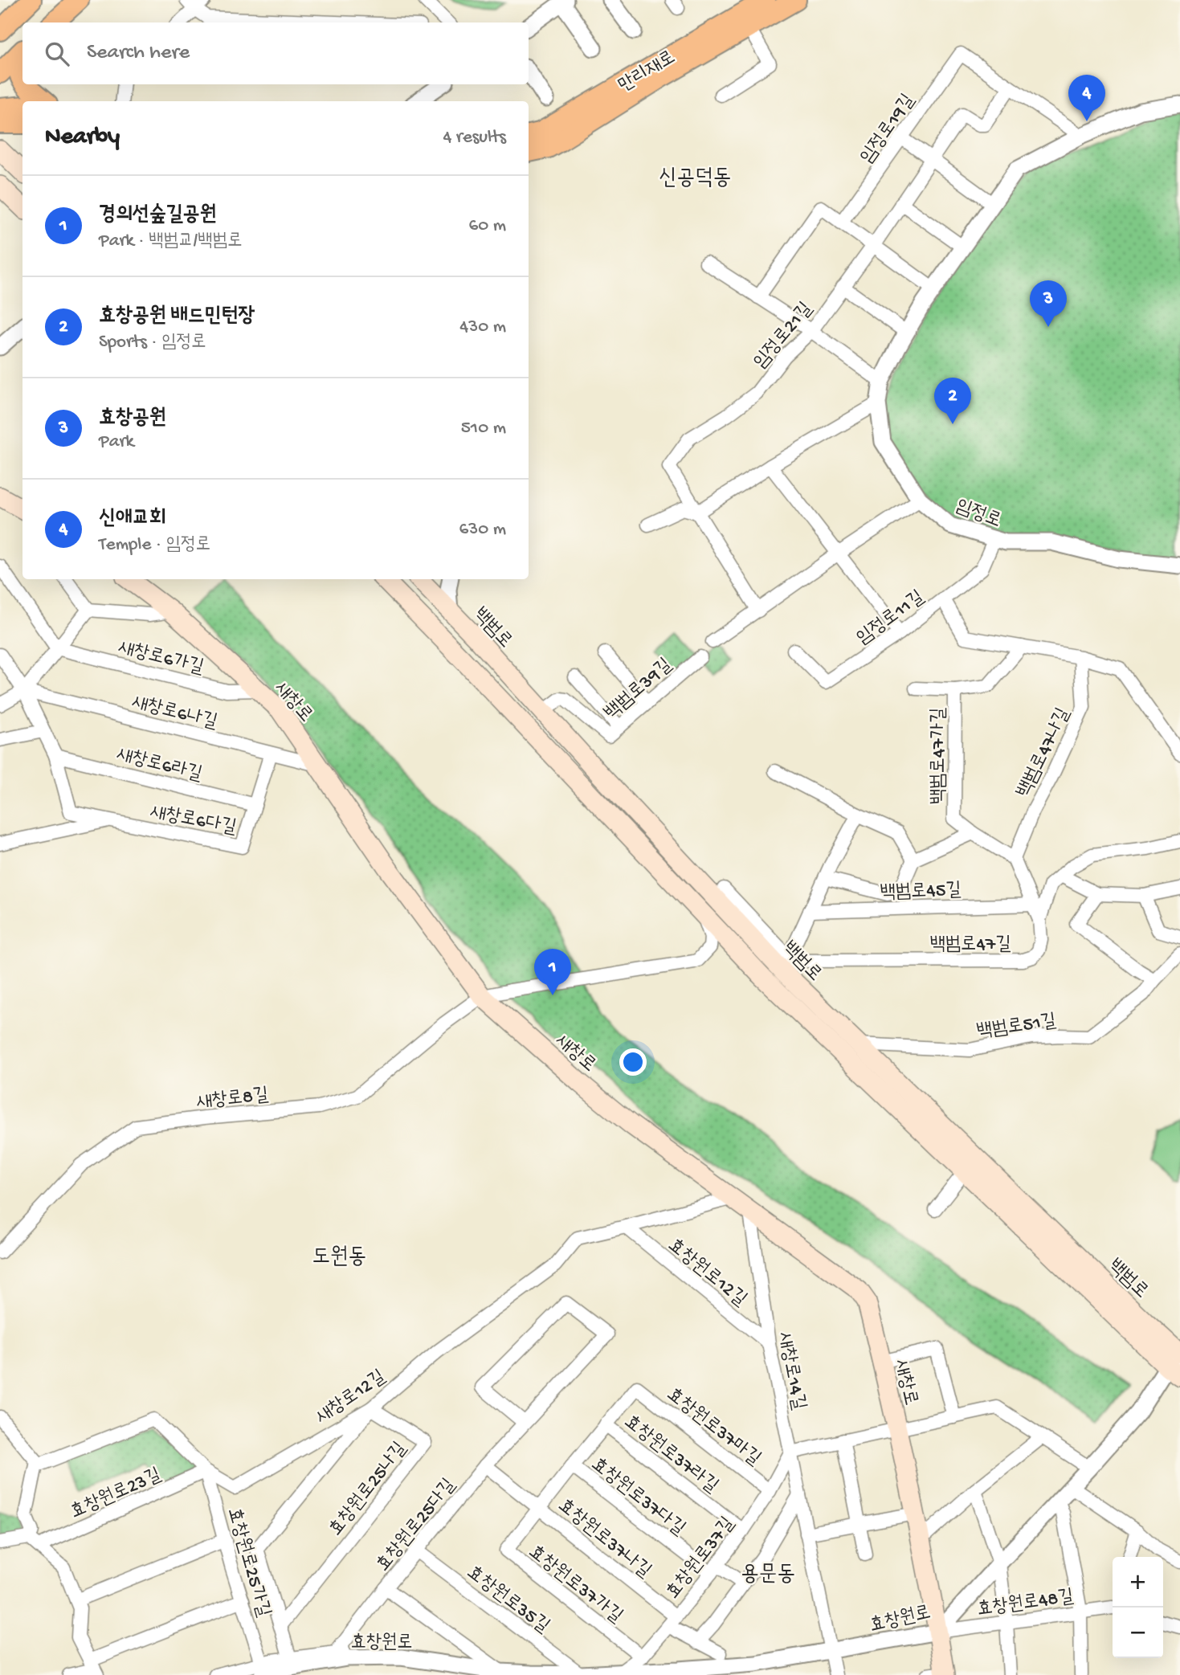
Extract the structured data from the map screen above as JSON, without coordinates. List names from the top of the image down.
{
  "streets": {
    "main road": ["만리재로", "백범로", "새창로"],
    "street": [
      "임정로19길",
      "임정로21길",
      "임정로",
      "임정로11길",
      "새창로6가길",
      "백범로39길",
      "새창로6나길",
      "백범로47나길",
      "백범로47가길",
      "새창로6라길",
      "새창로6다길",
      "백범로45길",
      "백범로47길",
      "백범로51길",
      "새창로8길",
      "효창원로12길",
      "새창로14길",
      "새창로12길",
      "효창원로37마길",
      "효창원로37라길",
      "효창원로25나길",
      "효창원로23길",
      "효창원로37다길",
      "효창원로25다길",
      "효창원로37나길",
      "효창원로37길",
      "효창원로25가길",
      "효창원로37가길",
      "효창원로35길",
      "효창원로48길",
      "효창원로"
    ]
  },
  "crossings": [
    ["임정로19길", "임정로21길"],
    ["임정로", "임정로11길"],
    ["백범로", "백범로39길"],
    ["백범로", "백범로47길"],
    ["백범로", "백범로51길"],
    ["백범로", "효창원로"],
    ["새창로6가길", "새창로"],
    ["새창로", "새창로6나길"],
    ["새창로", "새창로8길"],
    ["새창로", "새창로14길"],
    ["새창로", "새창로12길"],
    ["새창로", "효창원로48길"],
    ["새창로", "효창원로"],
    ["새창로6나길", "새창로6다길"],
    ["백범로47나길", "백범로47가길"],
    ["백범로47가길", "백범로45길"],
    ["새창로6라길", "새창로6다길"],
    ["효창원로12길", "새창로14길"],
    ["효창원로12길", "새창로12길"],
    ["새창로14길", "효창원로37길"],
    ["새창로14길", "효창원로"],
    ["새창로12길", "효창원로25나길"],
    ["새창로12길", "효창원로23길"],
    ["새창로12길", "효창원로25가길"],
    ["효창원로37마길", "효창원로37나길"],
    ["효창원로37마길", "효창원로37길"],
    ["효창원로37라길", "효창원로37나길"],
    ["효창원로37라길", "효창원로37길"],
    ["효창원로23길", "효창원로25가길"],
    ["효창원로37다길", "효창원로37나길"],
    ["효창원로37다길", "효창원로37길"],
    ["효창원로25다길", "효창원로37나길"],
    ["효창원로25다길", "효창원로35길"],
    ["효창원로25다길", "효창원로"],
    ["효창원로37나길", "효창원로37길"],
    ["효창원로37나길", "효창원로37가길"],
    ["효창원로37나길", "효창원로"],
    ["효창원로37길", "효창원로37가길"],
    ["효창원로37길", "효창원로"],
    ["효창원로25가길", "효창원로"],
    ["효창원로35길", "효창원로"],
    ["효창원로48길", "효창원로"]
  ],
  "districts": ["신공덕동", "도원동", "용문동"],
  "page": {
    "search": "Search here",
    "pins": [
      "4",
      "3",
      "2",
      "1"
    ],
    "heading": ["Nearby", "4 results"],
    "list": [
      {
        "mark": "1",
        "name": "경의선숲길공원",
        "note": "Park · 백범교/백범로",
        "value": "60 m"
      },
      {
        "mark": "2",
        "name": "효창공원 배드민턴장",
        "note": "Sports · 임정로",
        "value": "430 m"
      },
      {
        "mark": "3",
        "name": "효창공원",
        "note": "Park",
        "value": "510 m"
      },
      {
        "mark": "4",
        "name": "신애교회",
        "note": "Temple · 임정로",
        "value": "630 m"
      }
    ],
    "map_buttons": ["+", "−"]
  }
}
